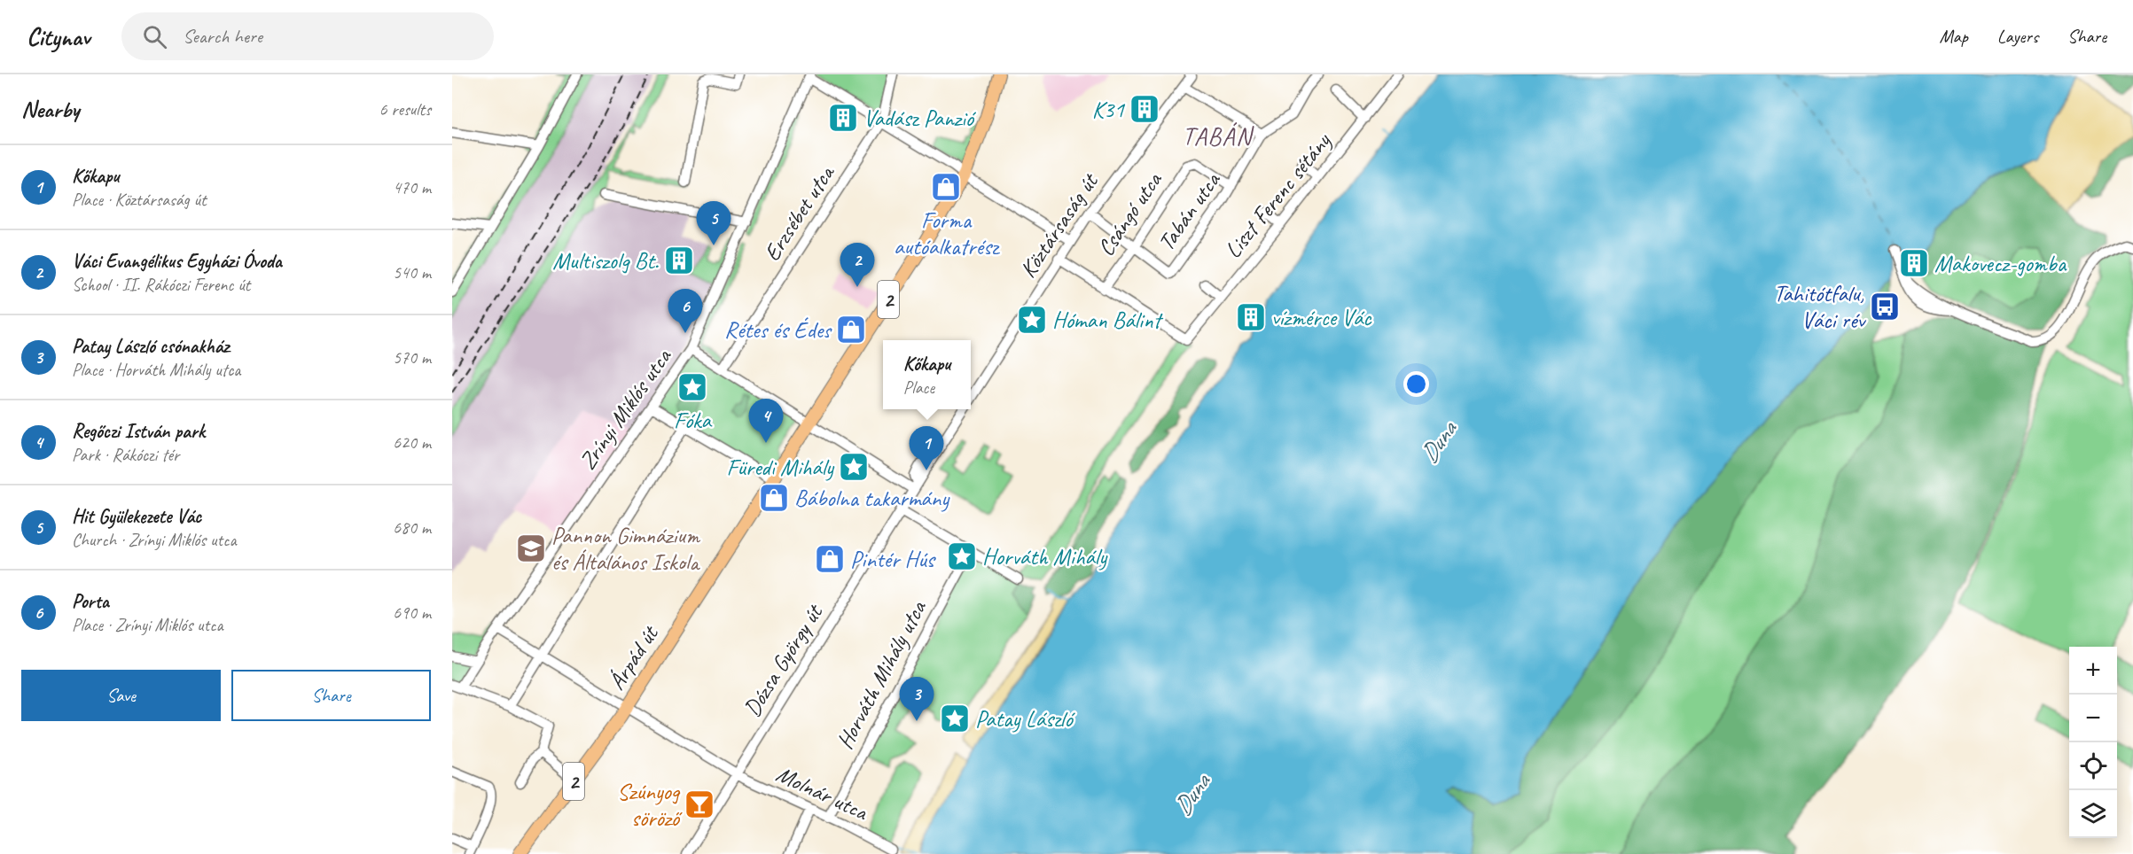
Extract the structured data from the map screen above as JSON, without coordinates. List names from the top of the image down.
{
  "streets": {
    "main road": ["2", "Árpád út"],
    "street": [
      "Liszt Ferenc sétány",
      "Tabán utca",
      "Erzsébet utca",
      "Csángó utca",
      "Köztársaság út",
      "Zrínyi Miklós utca",
      "Dózsa György út",
      "Horváth Mihály utca",
      "Molnár utca"
    ]
  },
  "crossings": [
    ["Liszt Ferenc sétány", "Csángó utca"],
    ["Tabán utca", "Csángó utca"],
    ["Köztársaság út", "Dózsa György út"],
    ["2", "Árpád út"],
    ["Zrínyi Miklós utca", "Molnár utca"],
    ["Árpád út", "Molnár utca"],
    ["Dózsa György út", "Molnár utca"],
    ["Horváth Mihály utca", "Molnár utca"]
  ],
  "districts": ["TABÁN"],
  "water": ["Duna"],
  "places": {
    "building": [
      "K31",
      "Vadász Panzió",
      "Multiszolg Bt.",
      "Makovecz-gomba",
      "vízmérce Vác"
    ],
    "shop": [
      "Forma autóalkatrész",
      "Rétes és Édes",
      "Bábolna takarmány",
      "Pintér Hús"
    ],
    "bus stop": ["Tahitótfalu, Váci rév"],
    "place": [
      "Hóman Bálint",
      "Fóka",
      "Füredi Mihály",
      "Horváth Mihály",
      "Patay László"
    ],
    "school or university": ["Pannon Gimnázium és Általános Iskola"],
    "bar": ["Szúnyog söröző"]
  },
  "page": {
    "header": "Citynav",
    "search": "Search here",
    "nav": ["Map", "Layers", "Share"],
    "heading": ["Nearby", "6 results"],
    "list": [
      {
        "mark": "1",
        "name": "Kőkapu",
        "note": "Place · Köztársaság út",
        "value": "470 m"
      },
      {
        "mark": "2",
        "name": "Váci Evangélikus Egyházi Óvoda",
        "note": "School · II. Rákóczi Ferenc út",
        "value": "540 m"
      },
      {
        "mark": "3",
        "name": "Patay László csónakház",
        "note": "Place · Horváth Mihály utca",
        "value": "570 m"
      },
      {
        "mark": "4",
        "name": "Regőczi István park",
        "note": "Park · Rákóczi tér",
        "value": "620 m"
      },
      {
        "mark": "5",
        "name": "Hit Gyülekezete Vác",
        "note": "Church · Zrínyi Miklós utca",
        "value": "680 m"
      },
      {
        "mark": "6",
        "name": "Porta",
        "note": "Place · Zrínyi Miklós utca",
        "value": "690 m"
      }
    ],
    "pins": [
      "5",
      "2",
      "6",
      "4",
      "1",
      "3"
    ],
    "popup": ["Kőkapu", "Place"],
    "map_buttons": ["+", "−"],
    "buttons": ["Save", "Share"]
  }
}
